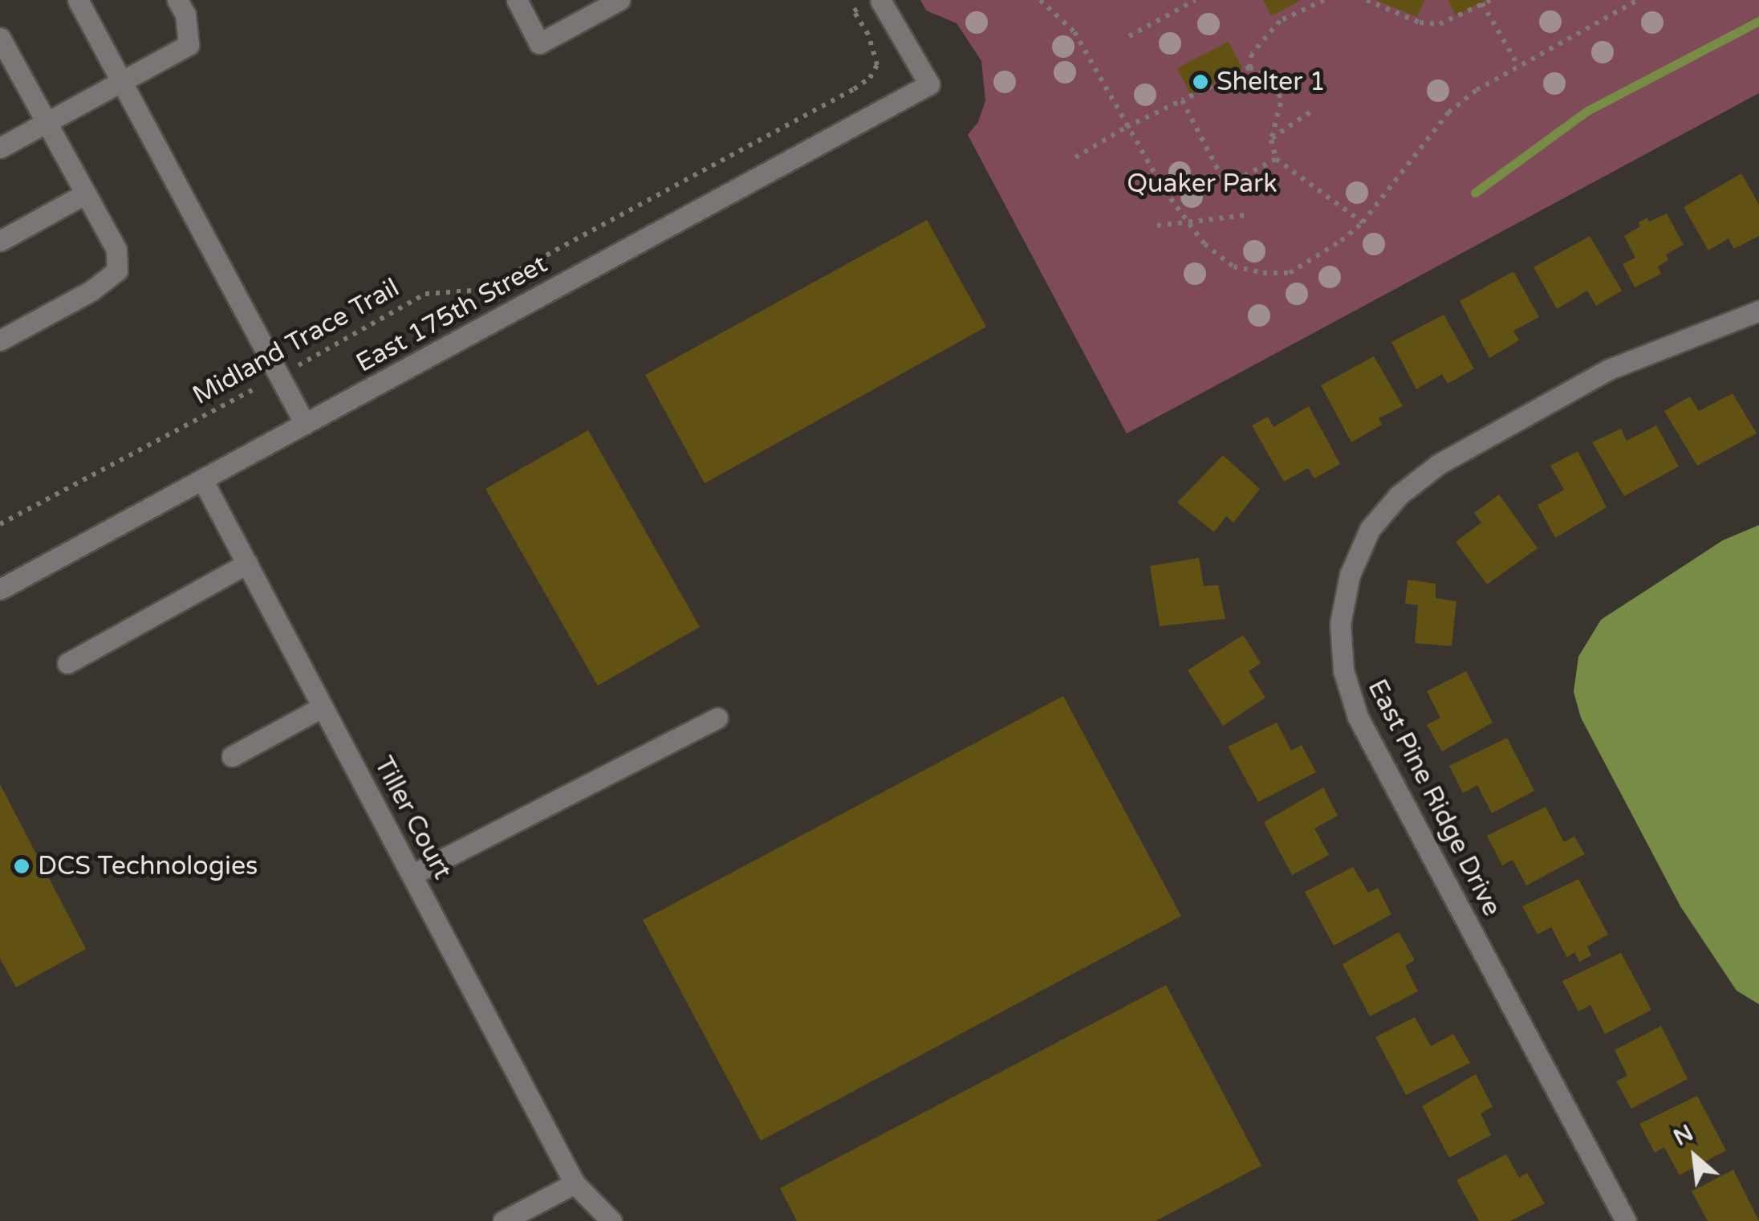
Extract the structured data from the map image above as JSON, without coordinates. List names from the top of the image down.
{
  "streets": {
    "street": ["East 175th Street", "East Pine Ridge Drive", "Tiller Court"],
    "path": ["Midland Trace Trail"]
  },
  "crossings": [
    ["East 175th Street", "Midland Trace Trail"],
    ["East 175th Street", "Tiller Court"]
  ],
  "parks": ["Quaker Park"],
  "places": ["Shelter 1", "DCS Technologies"],
  "north": "top left"
}
